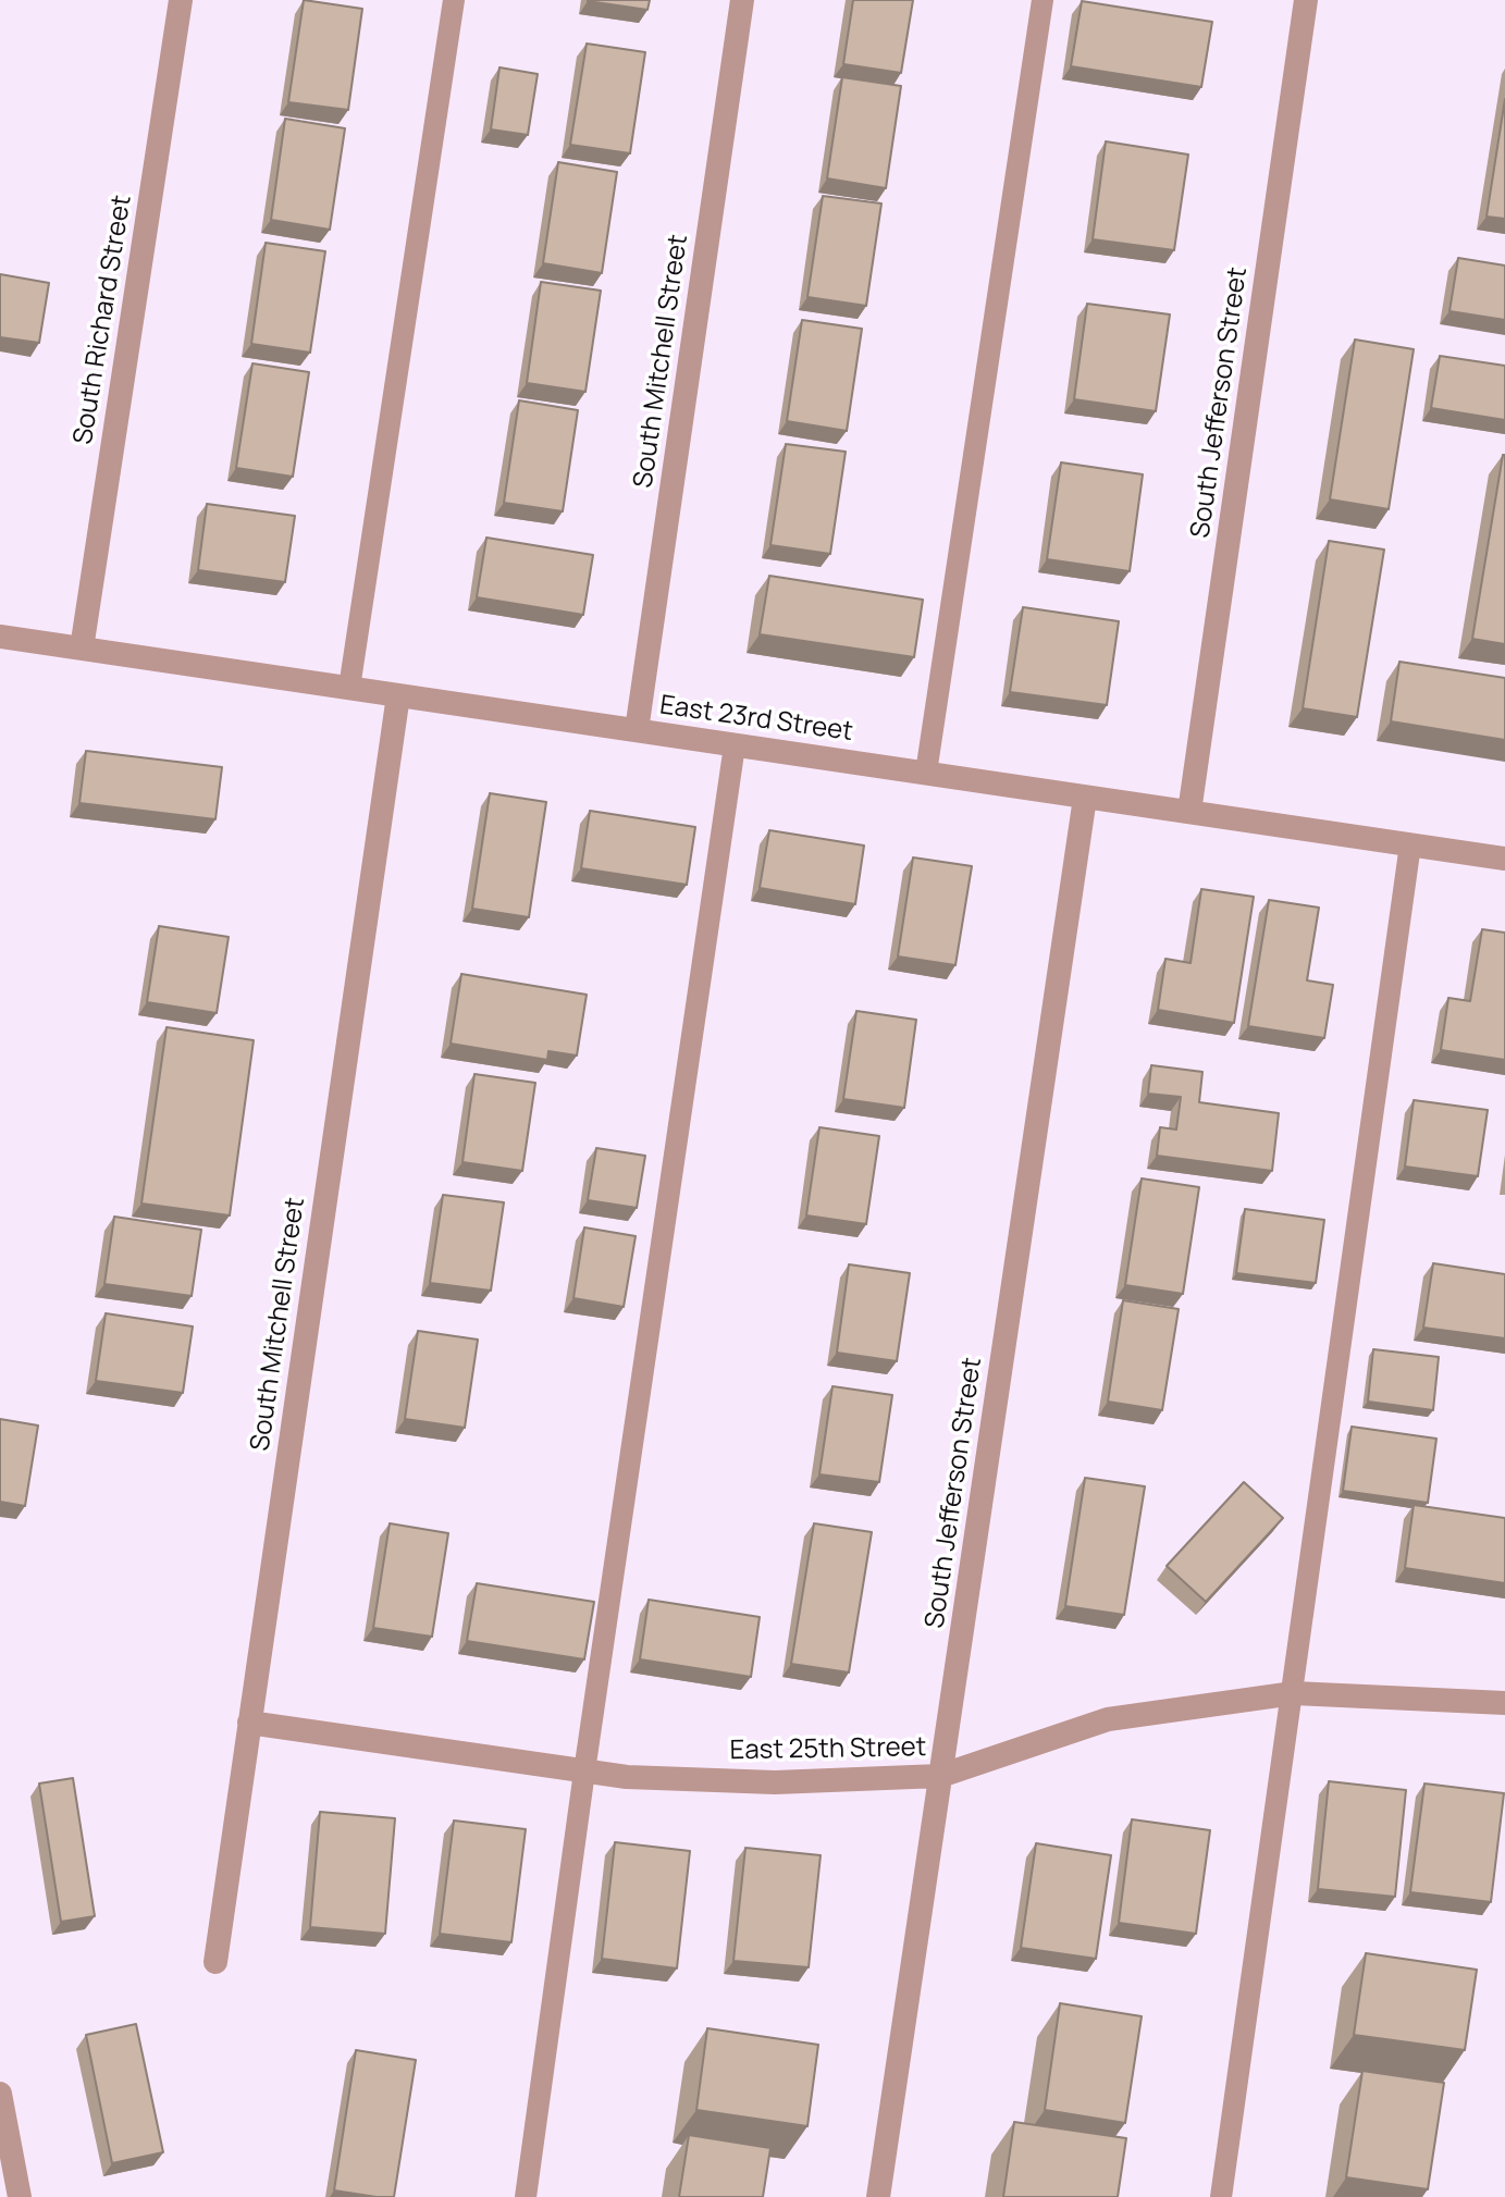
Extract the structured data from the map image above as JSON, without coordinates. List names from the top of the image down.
{
  "streets": {
    "street": [
      "South Richard Street",
      "South Mitchell Street",
      "South Jefferson Street",
      "East 23rd Street",
      "East 25th Street"
    ]
  },
  "crossings": [
    ["South Richard Street", "East 23rd Street"],
    ["South Mitchell Street", "East 23rd Street"],
    ["South Mitchell Street", "East 25th Street"],
    ["South Jefferson Street", "East 23rd Street"],
    ["South Jefferson Street", "East 25th Street"]
  ]
}
